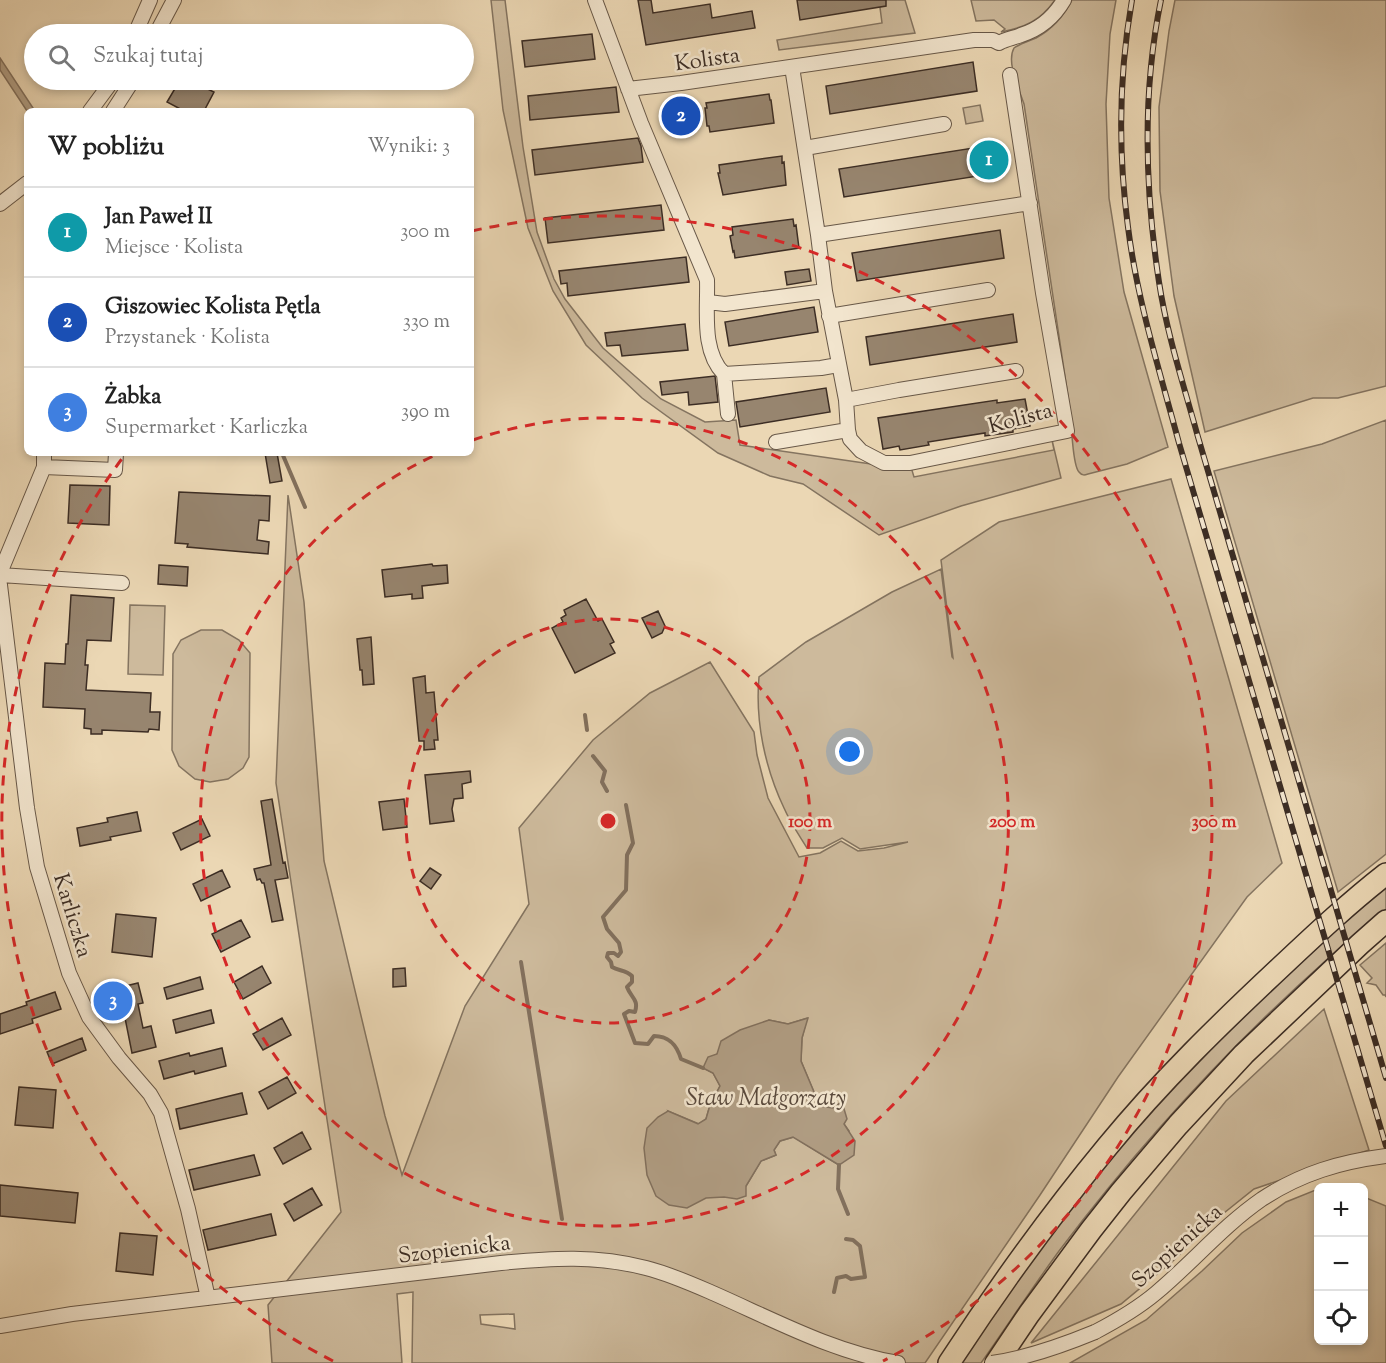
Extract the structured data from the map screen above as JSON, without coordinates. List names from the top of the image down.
{
  "streets": {
    "street": ["Kolista", "Karliczka", "Szopienicka"]
  },
  "crossings": [
    ["Karliczka", "Szopienicka"]
  ],
  "water": ["Staw Małgorzaty"],
  "page": {
    "search": "Szukaj tutaj",
    "pins": ["2", "1", "3"],
    "heading": ["W pobliżu", "Wyniki: 3"],
    "list": [
      {
        "mark": "1",
        "name": "Jan Paweł II",
        "note": "Miejsce · Kolista",
        "value": "300 m"
      },
      {
        "mark": "2",
        "name": "Giszowiec Kolista Pętla",
        "note": "Przystanek · Kolista",
        "value": "330 m"
      },
      {
        "mark": "3",
        "name": "Żabka",
        "note": "Supermarket · Karliczka",
        "value": "390 m"
      }
    ],
    "map_buttons": ["+", "−"]
  },
  "rings": ["100 m", "200 m", "300 m"]
}
